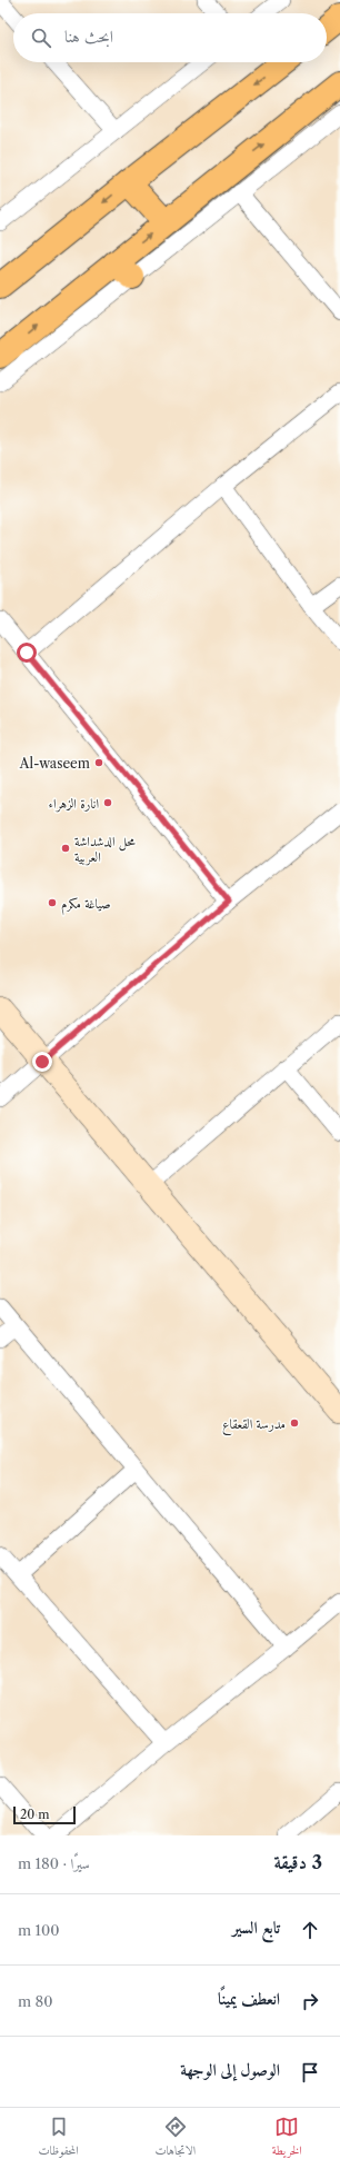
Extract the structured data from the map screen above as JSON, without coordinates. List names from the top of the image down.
{
  "places": [
    "Al-waseem",
    "انارة الزهراء",
    "محل الدشداشة العربية",
    "صياغة مكرم",
    "مدرسة القعقاع"
  ],
  "scale_bar": "20 m",
  "page": {
    "search": "ابحث هنا",
    "scale": "20 m",
    "heading": ["3 دقيقة", "سيرًا · 180 m"],
    "list": [
      ["تابع السير", "100 m"],
      ["انعطف يمينًا", "80 m"],
      "الوصول إلى الوجهة"
    ],
    "nav": ["الخريطة", "الاتجاهات", "المحفوظات"]
  }
}
